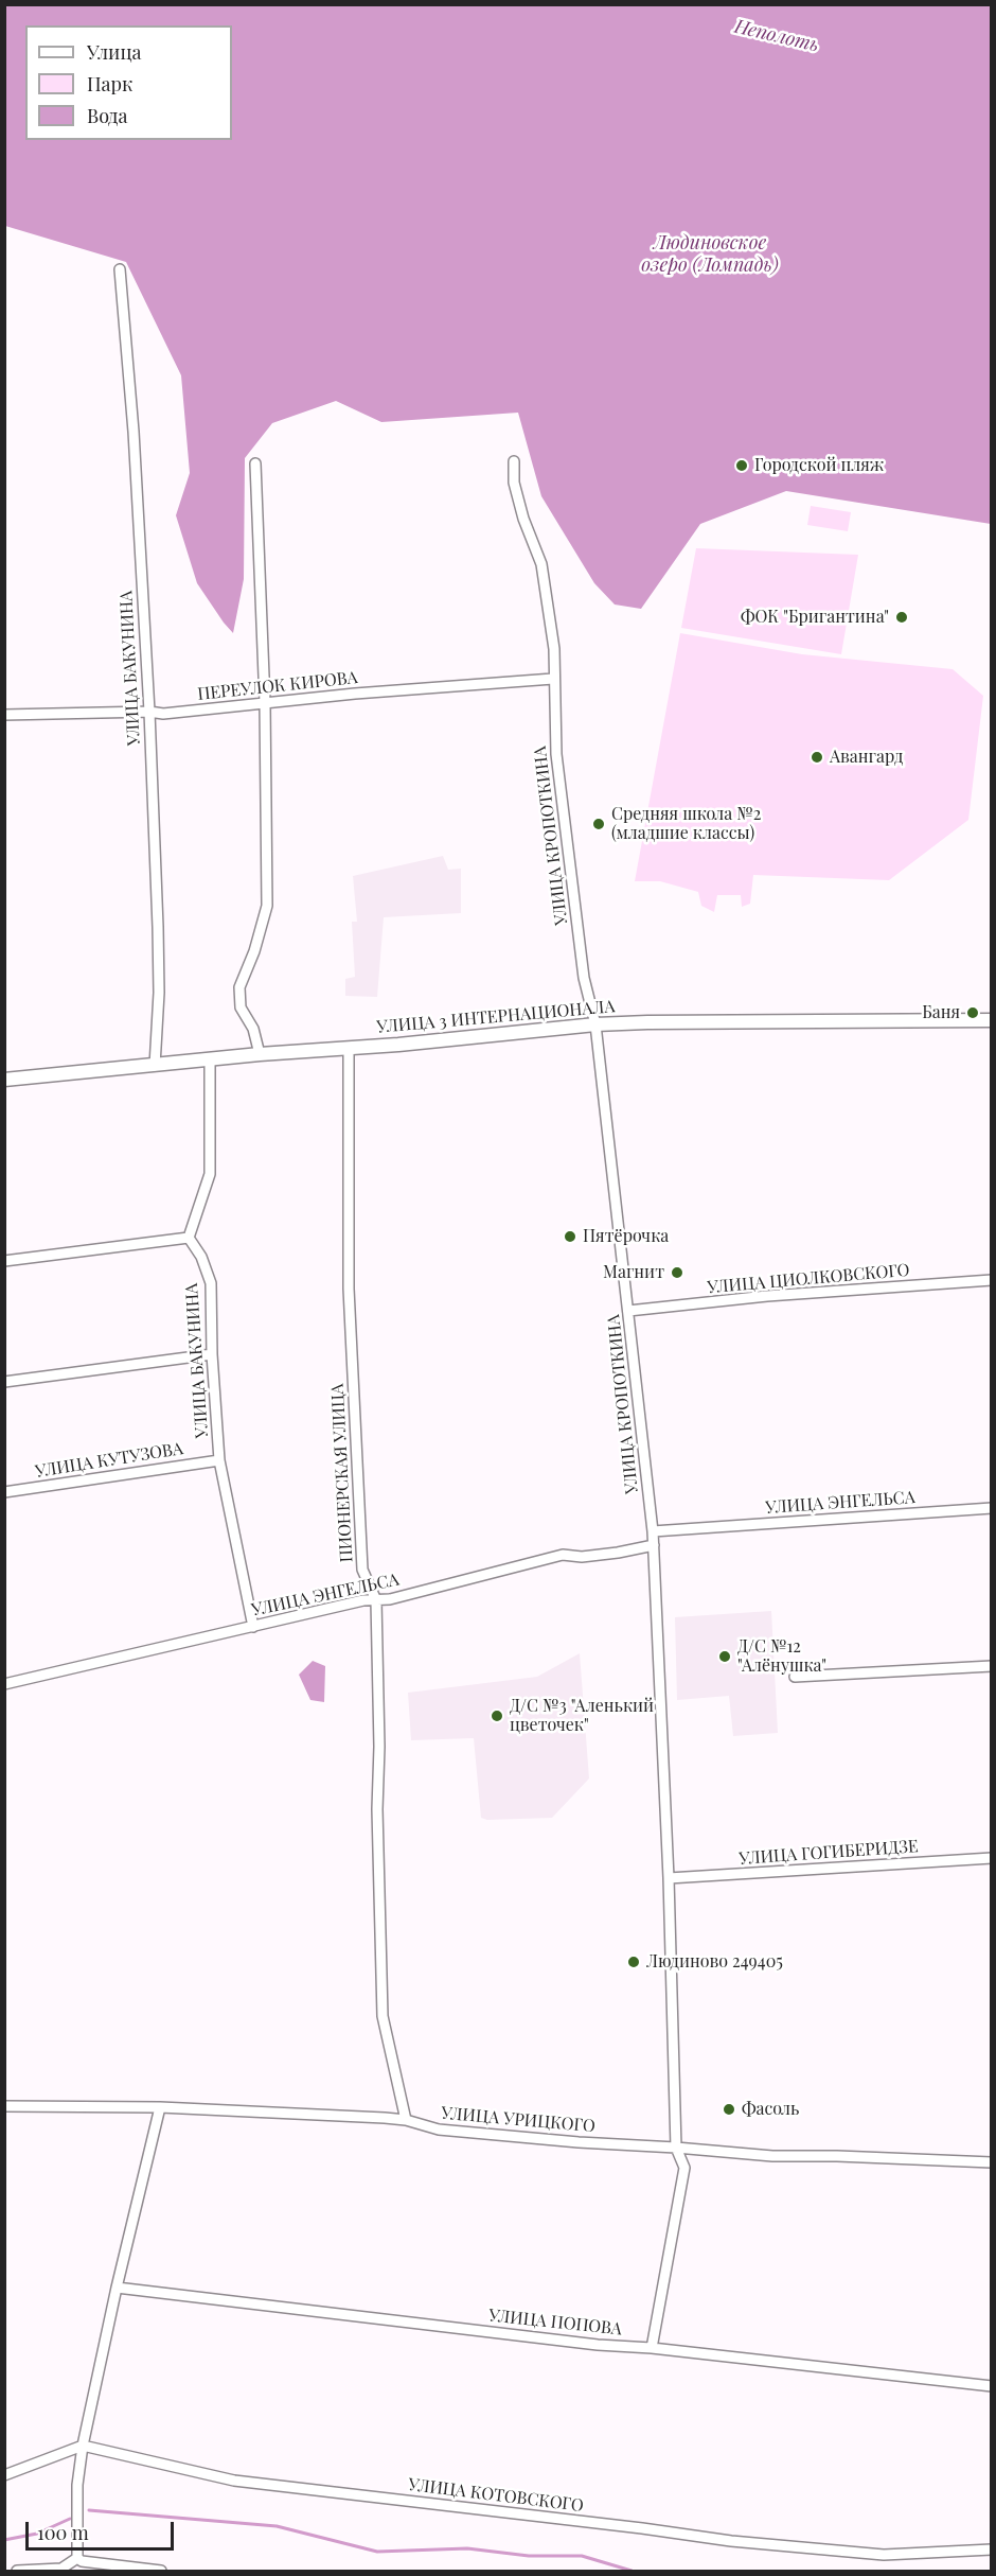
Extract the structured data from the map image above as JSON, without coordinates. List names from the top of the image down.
{
  "streets": {
    "street": [
      "УЛИЦА БАКУНИНА",
      "ПЕРЕУЛОК КИРОВА",
      "УЛИЦА КРОПОТКИНА",
      "УЛИЦА 3 ИНТЕРНАЦИОНАЛА",
      "УЛИЦА ЦИОЛКОВСКОГО",
      "УЛИЦА КУТУЗОВА",
      "ПИОНЕРСКАЯ УЛИЦА",
      "УЛИЦА ЭНГЕЛЬСА",
      "УЛИЦА ГОГИБЕРИДЗЕ",
      "УЛИЦА УРИЦКОГО",
      "УЛИЦА ПОПОВА",
      "УЛИЦА КОТОВСКОГО"
    ]
  },
  "crossings": [
    ["УЛИЦА БАКУНИНА", "ПЕРЕУЛОК КИРОВА"],
    ["УЛИЦА БАКУНИНА", "УЛИЦА 3 ИНТЕРНАЦИОНАЛА"],
    ["УЛИЦА БАКУНИНА", "УЛИЦА КУТУЗОВА"],
    ["УЛИЦА БАКУНИНА", "УЛИЦА ЭНГЕЛЬСА"],
    ["ПЕРЕУЛОК КИРОВА", "УЛИЦА КРОПОТКИНА"],
    ["УЛИЦА КРОПОТКИНА", "УЛИЦА 3 ИНТЕРНАЦИОНАЛА"],
    ["УЛИЦА КРОПОТКИНА", "УЛИЦА ЦИОЛКОВСКОГО"],
    ["УЛИЦА КРОПОТКИНА", "УЛИЦА ЭНГЕЛЬСА"],
    ["УЛИЦА КРОПОТКИНА", "УЛИЦА ГОГИБЕРИДЗЕ"],
    ["УЛИЦА КРОПОТКИНА", "УЛИЦА УРИЦКОГО"],
    ["УЛИЦА КРОПОТКИНА", "УЛИЦА ПОПОВА"],
    ["УЛИЦА 3 ИНТЕРНАЦИОНАЛА", "ПИОНЕРСКАЯ УЛИЦА"],
    ["ПИОНЕРСКАЯ УЛИЦА", "УЛИЦА ЭНГЕЛЬСА"],
    ["ПИОНЕРСКАЯ УЛИЦА", "УЛИЦА УРИЦКОГО"]
  ],
  "water": ["Неполоть", "Людиновское озеро (Ломпадь)"],
  "places": [
    "Городской пляж",
    "ФОК \"Бригантина\"",
    "Авангард",
    "Средняя школа №2 (младшие классы)",
    "Баня",
    "Пятёрочка",
    "Магнит",
    "Д/С №12 \"Алёнушка\"",
    "Д/С №3 \"Аленький цветочек\"",
    "Людиново 249405",
    "Фасоль"
  ],
  "legend": ["Улица", "Парк", "Вода"],
  "scale_bar": "100 m"
}
